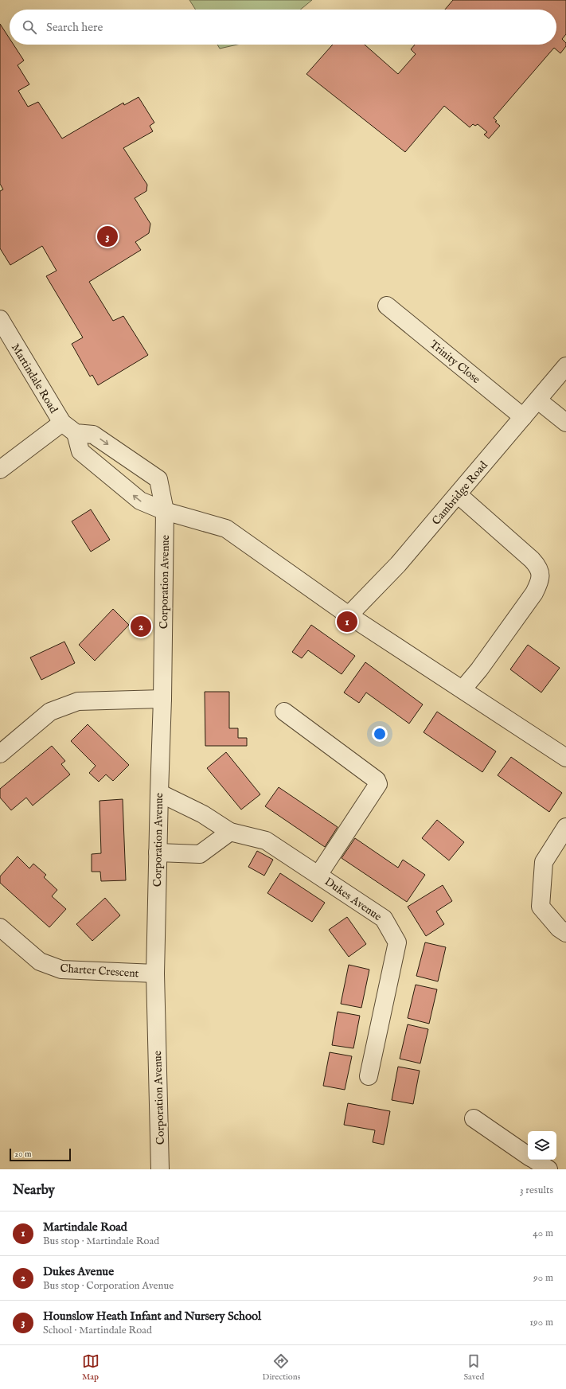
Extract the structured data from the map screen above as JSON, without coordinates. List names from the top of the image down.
{
  "streets": {
    "street": [
      "Trinity Close",
      "Martindale Road",
      "Cambridge Road",
      "Corporation Avenue",
      "Dukes Avenue",
      "Charter Crescent"
    ]
  },
  "crossings": [
    ["Trinity Close", "Cambridge Road"],
    ["Martindale Road", "Cambridge Road"],
    ["Martindale Road", "Corporation Avenue"],
    ["Corporation Avenue", "Dukes Avenue"],
    ["Corporation Avenue", "Charter Crescent"]
  ],
  "scale_bar": "20 m",
  "page": {
    "search": "Search here",
    "pins": ["3", "1", "2"],
    "scale": "20 m",
    "heading": ["Nearby", "3 results"],
    "list": [
      {
        "mark": "1",
        "name": "Martindale Road",
        "note": "Bus stop · Martindale Road",
        "value": "40 m"
      },
      {
        "mark": "2",
        "name": "Dukes Avenue",
        "note": "Bus stop · Corporation Avenue",
        "value": "90 m"
      },
      {
        "mark": "3",
        "name": "Hounslow Heath Infant and Nursery School",
        "note": "School · Martindale Road",
        "value": "190 m"
      }
    ],
    "nav": ["Map", "Directions", "Saved"]
  }
}
